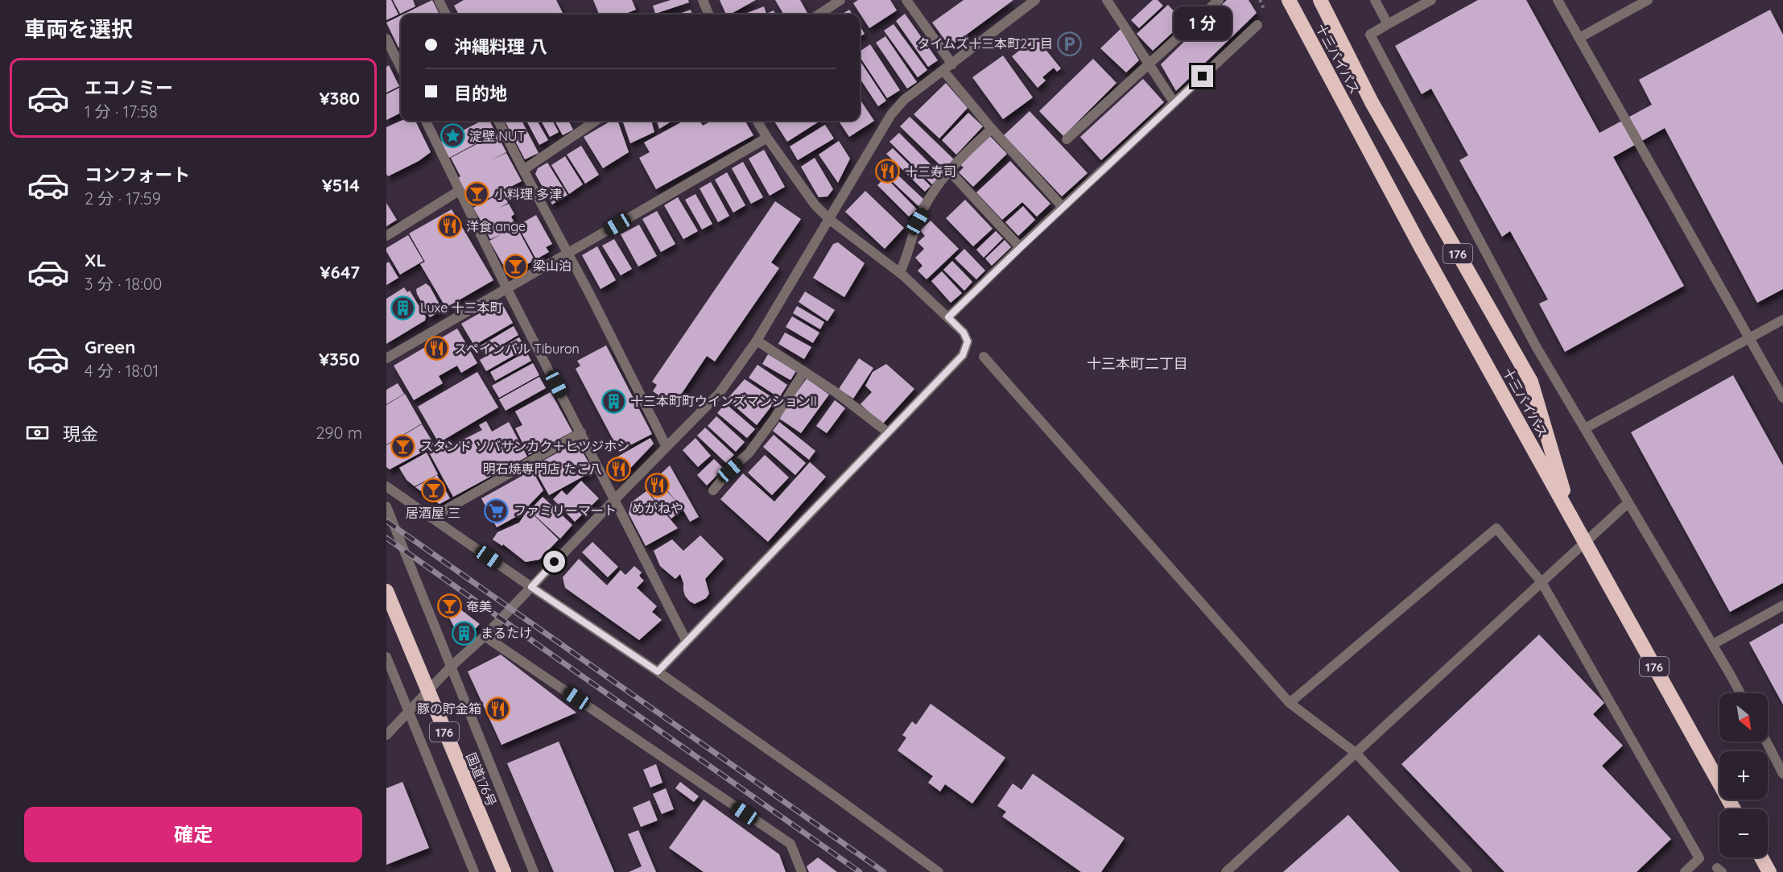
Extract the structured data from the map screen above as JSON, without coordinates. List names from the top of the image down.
{
  "streets": {
    "highway": ["十三バイパス", "176", "国道176号"]
  },
  "crossings": [
    ["十三バイパス", "176"]
  ],
  "districts": ["十三本町二丁目"],
  "places": {
    "parking": ["タイムズ十三本町2丁目"],
    "place": ["淀壁 NUT"],
    "restaurant": [
      "十三寿司",
      "洋食 ange",
      "スペインバル Tiburon",
      "明石焼専門店 たこ八",
      "めがねや",
      "豚の貯金箱"
    ],
    "bar": [
      "小料理 多津",
      "梁山泊",
      "スタンド ソバサンカク＋ヒツジホシ",
      "居酒屋 三",
      "奄美"
    ],
    "building": ["Luxe 十三本町", "十三本町町ウインズマンションII", "まるたけ"],
    "supermarket": ["ファミリーマート"]
  },
  "north": "bottom right",
  "page": {
    "heading": "車両を選択",
    "bubble": "1 分",
    "banner": ["沖縄料理 八", "目的地"],
    "list": [
      {
        "name": "エコノミー",
        "note": "1 分 · 17:58",
        "value": "¥380"
      },
      {
        "name": "コンフォート",
        "note": "2 分 · 17:59",
        "value": "¥514"
      },
      {
        "name": "XL",
        "note": "3 分 · 18:00",
        "value": "¥647"
      },
      {
        "name": "Green",
        "note": "4 分 · 18:01",
        "value": "¥350"
      }
    ],
    "pay": ["現金", "290 m"],
    "map_buttons": ["+", "−"],
    "buttons": "確定"
  }
}
